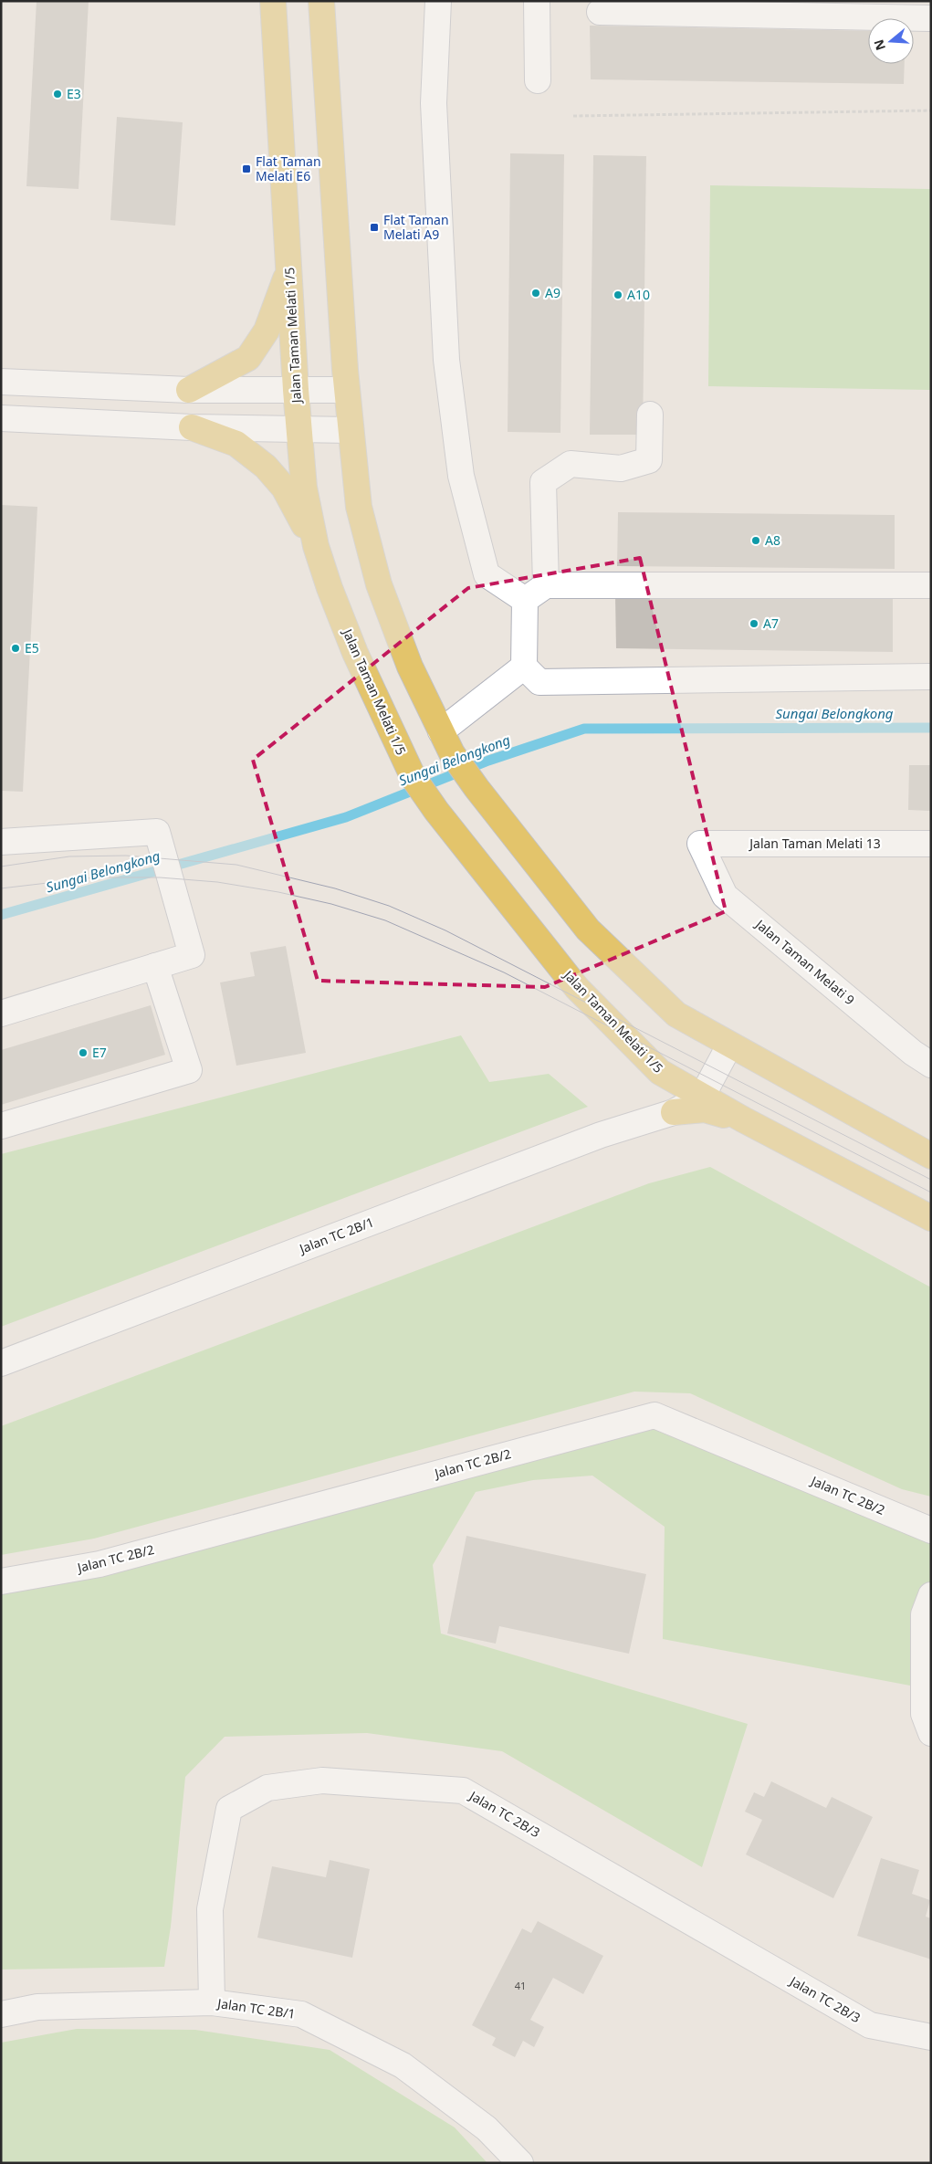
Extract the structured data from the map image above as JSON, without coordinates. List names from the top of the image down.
{
  "streets": {
    "main road": ["Jalan Taman Melati 1/5"],
    "street": [
      "Jalan Taman Melati 13",
      "Jalan Taman Melati 9",
      "Jalan TC 2B/1",
      "Jalan TC 2B/2",
      "Jalan TC 2B/3"
    ]
  },
  "crossings": [
    ["Jalan Taman Melati 1/5", "Jalan TC 2B/1"],
    ["Jalan Taman Melati 13", "Jalan Taman Melati 9"],
    ["Jalan TC 2B/1", "Jalan TC 2B/3"]
  ],
  "water": ["Sungai Belongkong"],
  "places": {
    "other": [
      "E3",
      "A9",
      "A10",
      "A8",
      "A7",
      "E5",
      "E7"
    ],
    "transit": ["Flat Taman Melati E6", "Flat Taman Melati A9"]
  },
  "house_numbers": ["41"],
  "north": "left"
}
